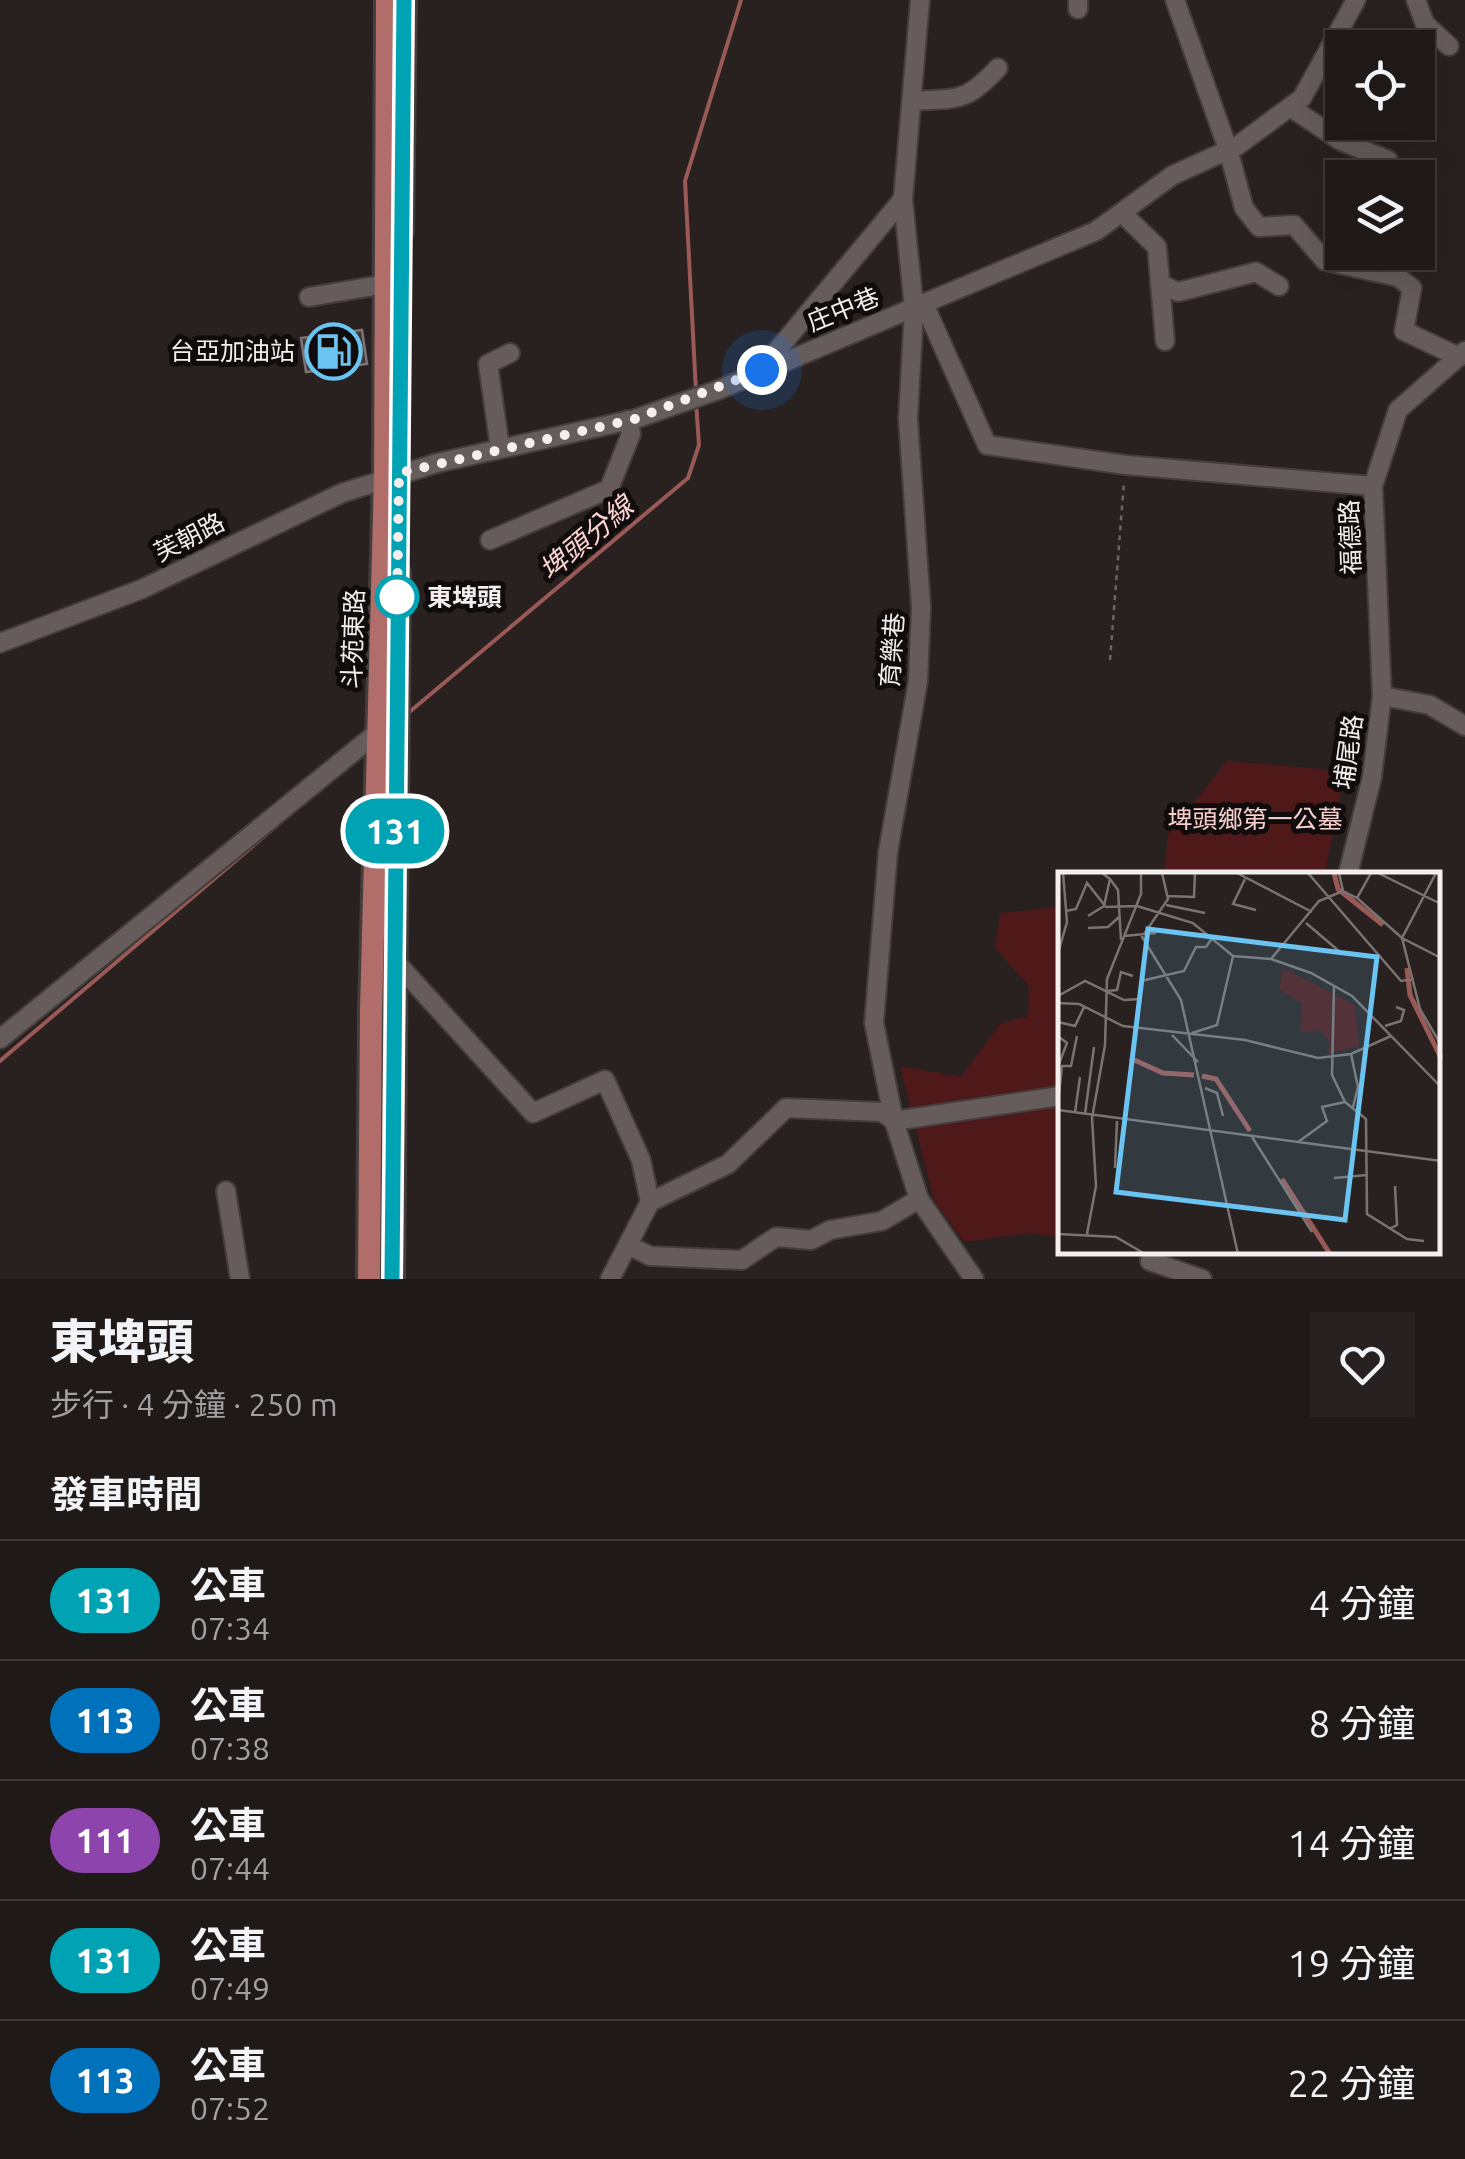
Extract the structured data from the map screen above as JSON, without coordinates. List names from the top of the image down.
{
  "streets": {
    "main road": ["斗苑東路"],
    "street": [
      "庄中巷",
      "芙朝路",
      "福德路",
      "育樂巷",
      "埔尾路"
    ]
  },
  "crossings": [
    ["庄中巷", "芙朝路"],
    ["庄中巷", "斗苑東路"],
    ["庄中巷", "育樂巷"],
    ["芙朝路", "斗苑東路"],
    ["福德路", "埔尾路"]
  ],
  "water": ["埤頭分線"],
  "parks": ["埤頭鄉第一公墓"],
  "places": {
    "fuel station": ["台亞加油站"],
    "other": ["東埤頭"]
  },
  "lines": ["bus line 131"],
  "page": {
    "on_map": "131",
    "heading": [
      ["東埤頭", "步行 · 4 分鐘 · 250 m"],
      "發車時間"
    ],
    "list": [
      {
        "mark": "131",
        "name": "公車",
        "note": "07:34",
        "value": "4 分鐘"
      },
      {
        "mark": "113",
        "name": "公車",
        "note": "07:38",
        "value": "8 分鐘"
      },
      {
        "mark": "111",
        "name": "公車",
        "note": "07:44",
        "value": "14 分鐘"
      },
      {
        "mark": "131",
        "name": "公車",
        "note": "07:49",
        "value": "19 分鐘"
      },
      {
        "mark": "113",
        "name": "公車",
        "note": "07:52",
        "value": "22 分鐘"
      }
    ]
  }
}
